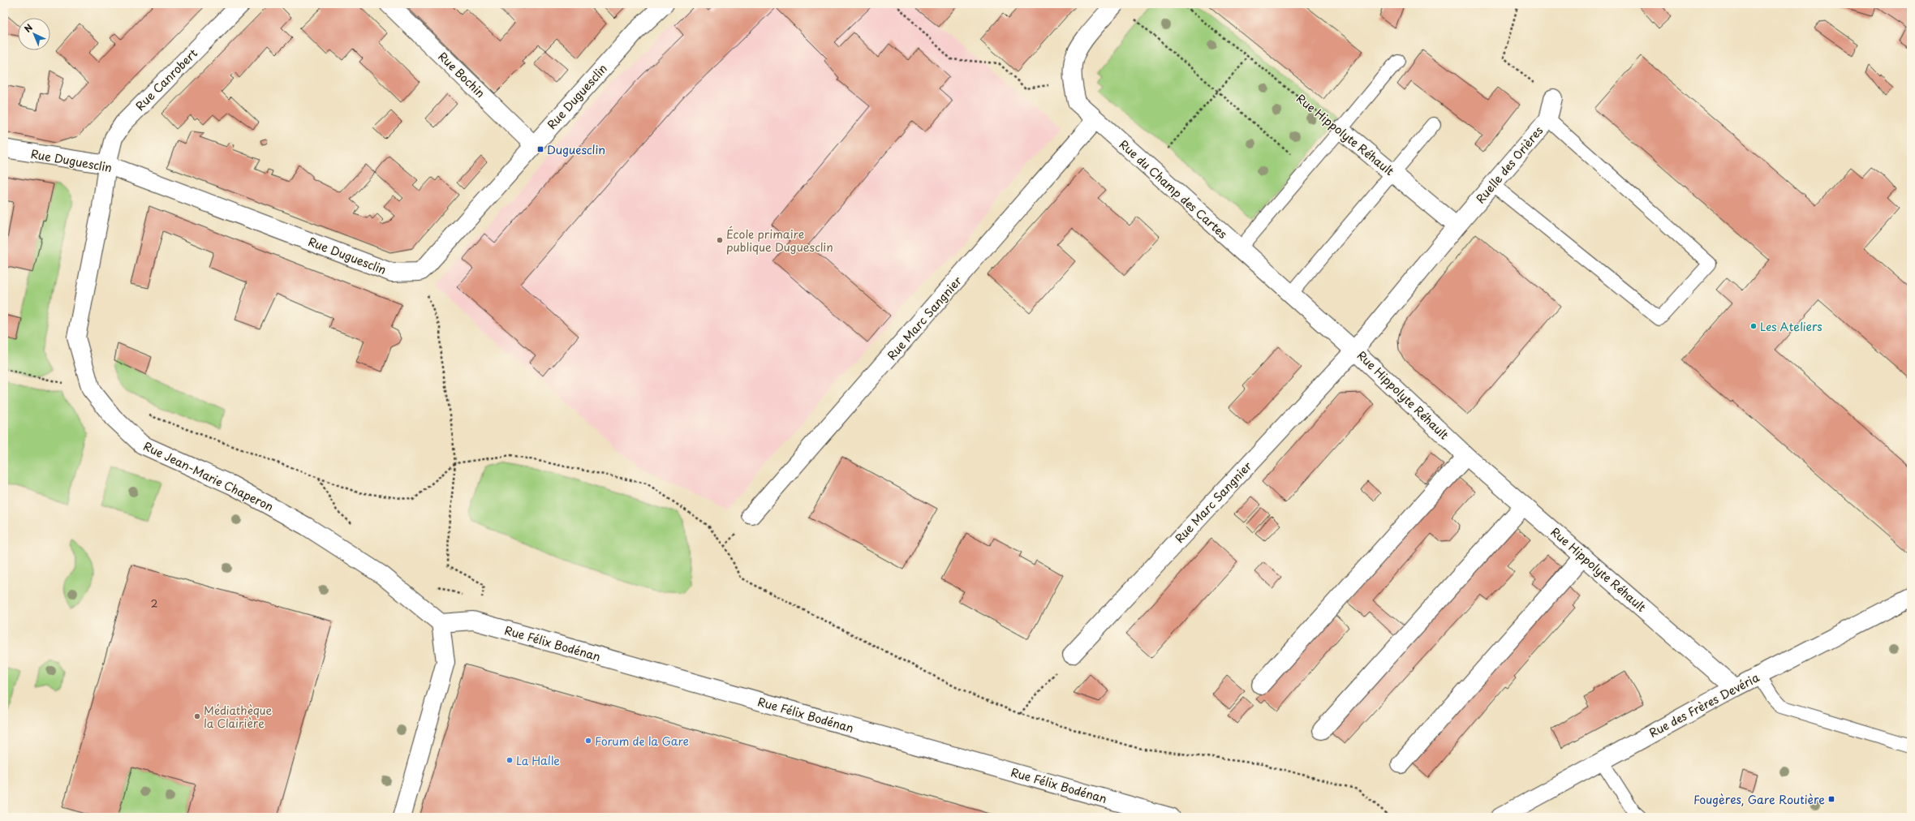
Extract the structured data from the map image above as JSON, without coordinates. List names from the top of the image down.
{
  "streets": {
    "street": [
      "Rue Bochin",
      "Rue Canrobert",
      "Rue Duguesclin",
      "Rue Hippolyte Réhault",
      "Ruelle des Orières",
      "Rue du Champ des Cartes",
      "Rue Marc Sangnier",
      "Rue Jean-Marie Chaperon",
      "Rue Félix Bodénan",
      "Rue des Frères Devéria"
    ]
  },
  "crossings": [
    ["Rue Bochin", "Rue Duguesclin"],
    ["Rue Canrobert", "Rue Duguesclin"],
    ["Rue Canrobert", "Rue Jean-Marie Chaperon"],
    ["Rue Duguesclin", "Rue Jean-Marie Chaperon"],
    ["Rue Hippolyte Réhault", "Ruelle des Orières"],
    ["Rue Hippolyte Réhault", "Rue du Champ des Cartes"],
    ["Rue Hippolyte Réhault", "Rue Marc Sangnier"],
    ["Rue Hippolyte Réhault", "Rue des Frères Devéria"],
    ["Rue du Champ des Cartes", "Rue Marc Sangnier"],
    ["Rue Jean-Marie Chaperon", "Rue Félix Bodénan"]
  ],
  "places": {
    "transit": ["Duguesclin", "Fougères, Gare Routière"],
    "other": [
      "École primaire publique Duguesclin",
      "Les Ateliers",
      "Médiathèque la Clairière",
      "Forum de la Gare",
      "La Halle"
    ]
  },
  "house_numbers": ["2"],
  "north": "top left"
}
